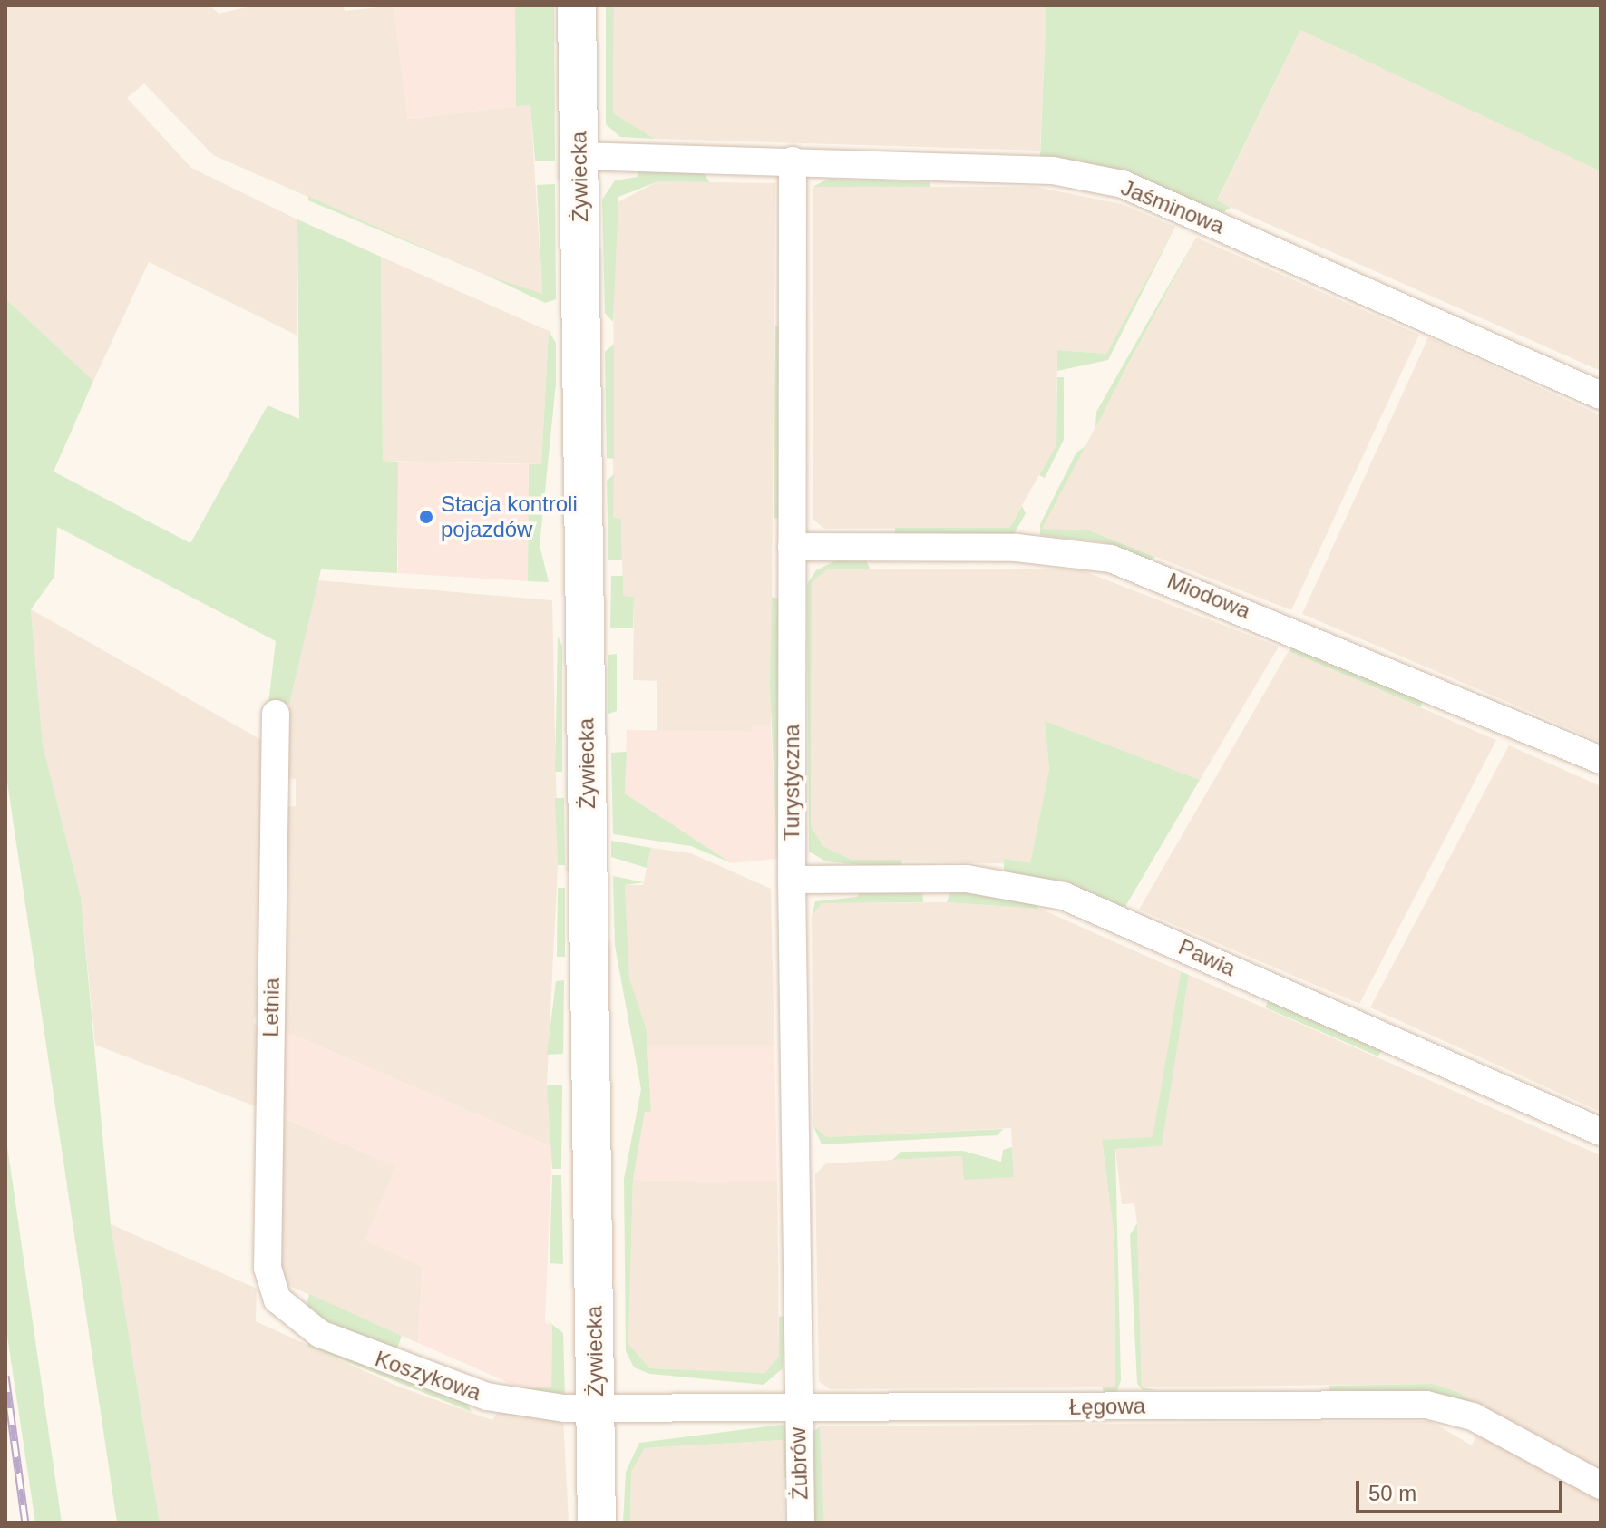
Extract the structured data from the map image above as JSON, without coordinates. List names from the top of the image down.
{
  "streets": {
    "main road": ["Żywiecka"],
    "street": [
      "Jaśminowa",
      "Miodowa",
      "Turystyczna",
      "Pawia",
      "Letnia",
      "Koszykowa",
      "Łęgowa",
      "Żubrów"
    ]
  },
  "crossings": [
    ["Żywiecka", "Jaśminowa"],
    ["Żywiecka", "Koszykowa"],
    ["Żywiecka", "Łęgowa"],
    ["Jaśminowa", "Turystyczna"],
    ["Miodowa", "Turystyczna"],
    ["Turystyczna", "Pawia"],
    ["Turystyczna", "Łęgowa"],
    ["Turystyczna", "Żubrów"],
    ["Letnia", "Koszykowa"],
    ["Koszykowa", "Łęgowa"],
    ["Łęgowa", "Żubrów"]
  ],
  "places": ["Stacja kontroli pojazdów"],
  "scale_bar": "50 m"
}
